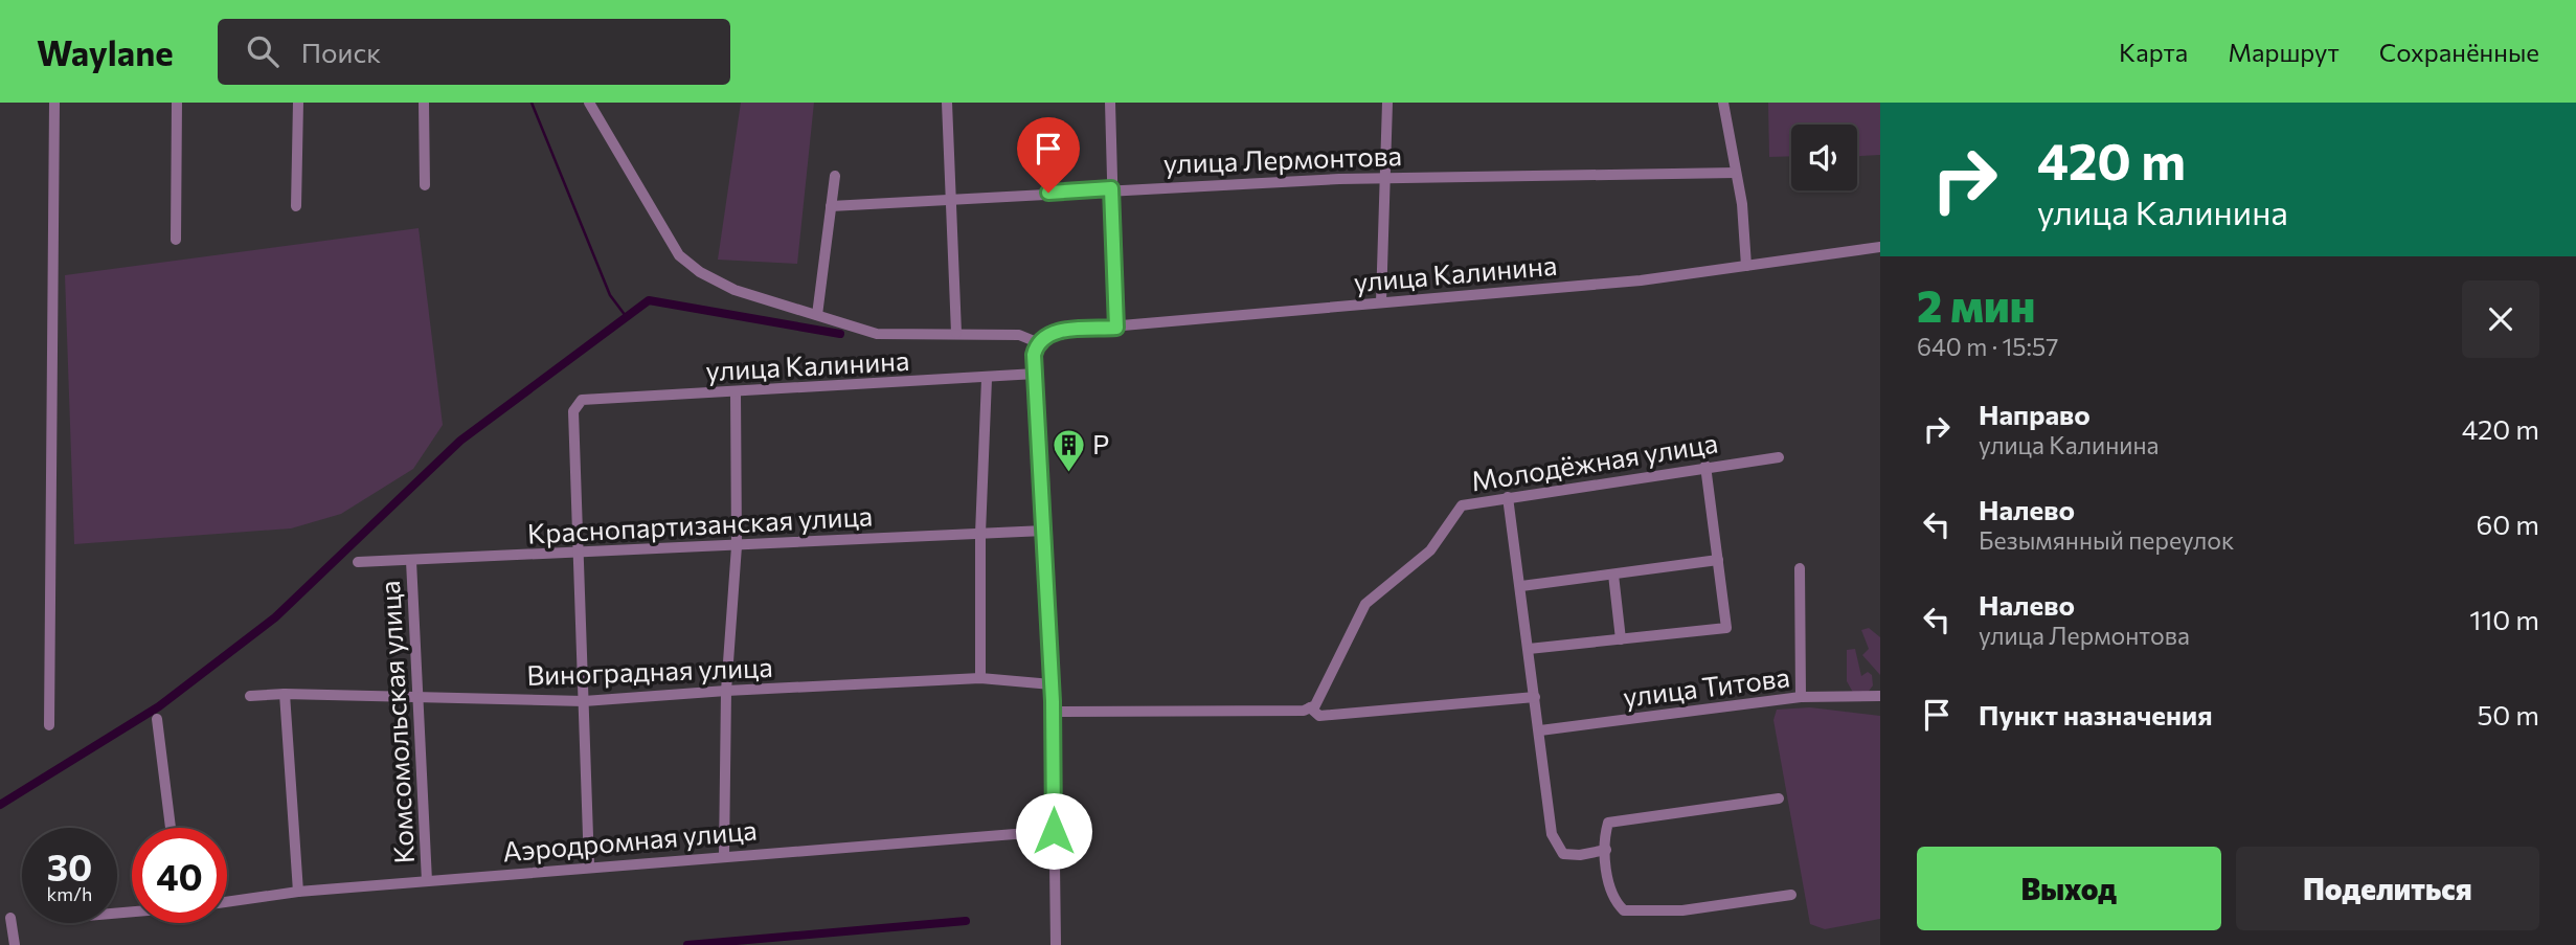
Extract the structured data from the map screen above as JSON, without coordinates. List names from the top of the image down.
{
  "streets": {
    "street": [
      "улица Лермонтова",
      "улица Калинина",
      "Молодёжная улица",
      "Краснопартизанская улица",
      "Виноградная улица",
      "улица Титова",
      "Комсомольская улица",
      "Аэродромная улица"
    ]
  },
  "crossings": [
    ["улица Калинина", "Краснопартизанская улица"],
    ["Краснопартизанская улица", "Комсомольская улица"],
    ["Виноградная улица", "Комсомольская улица"],
    ["Комсомольская улица", "Аэродромная улица"]
  ],
  "places": {
    "building": ["Р"]
  },
  "page": {
    "header": "Waylane",
    "search": "Поиск",
    "nav": ["Карта", "Маршрут", "Сохранённые"],
    "turn": ["420 m", "улица Калинина"],
    "heading": ["2 мин", "640 m · 15:57"],
    "list": [
      {
        "name": "Направо",
        "note": "улица Калинина",
        "value": "420 m"
      },
      {
        "name": "Налево",
        "note": "Безымянный переулок",
        "value": "60 m"
      },
      {
        "name": "Налево",
        "note": "улица Лермонтова",
        "value": "110 m"
      },
      {
        "name": "Пункт назначения",
        "value": "50 m"
      }
    ],
    "speed": "30 km/h",
    "limit": "40",
    "buttons": ["Выход", "Поделиться"]
  }
}
